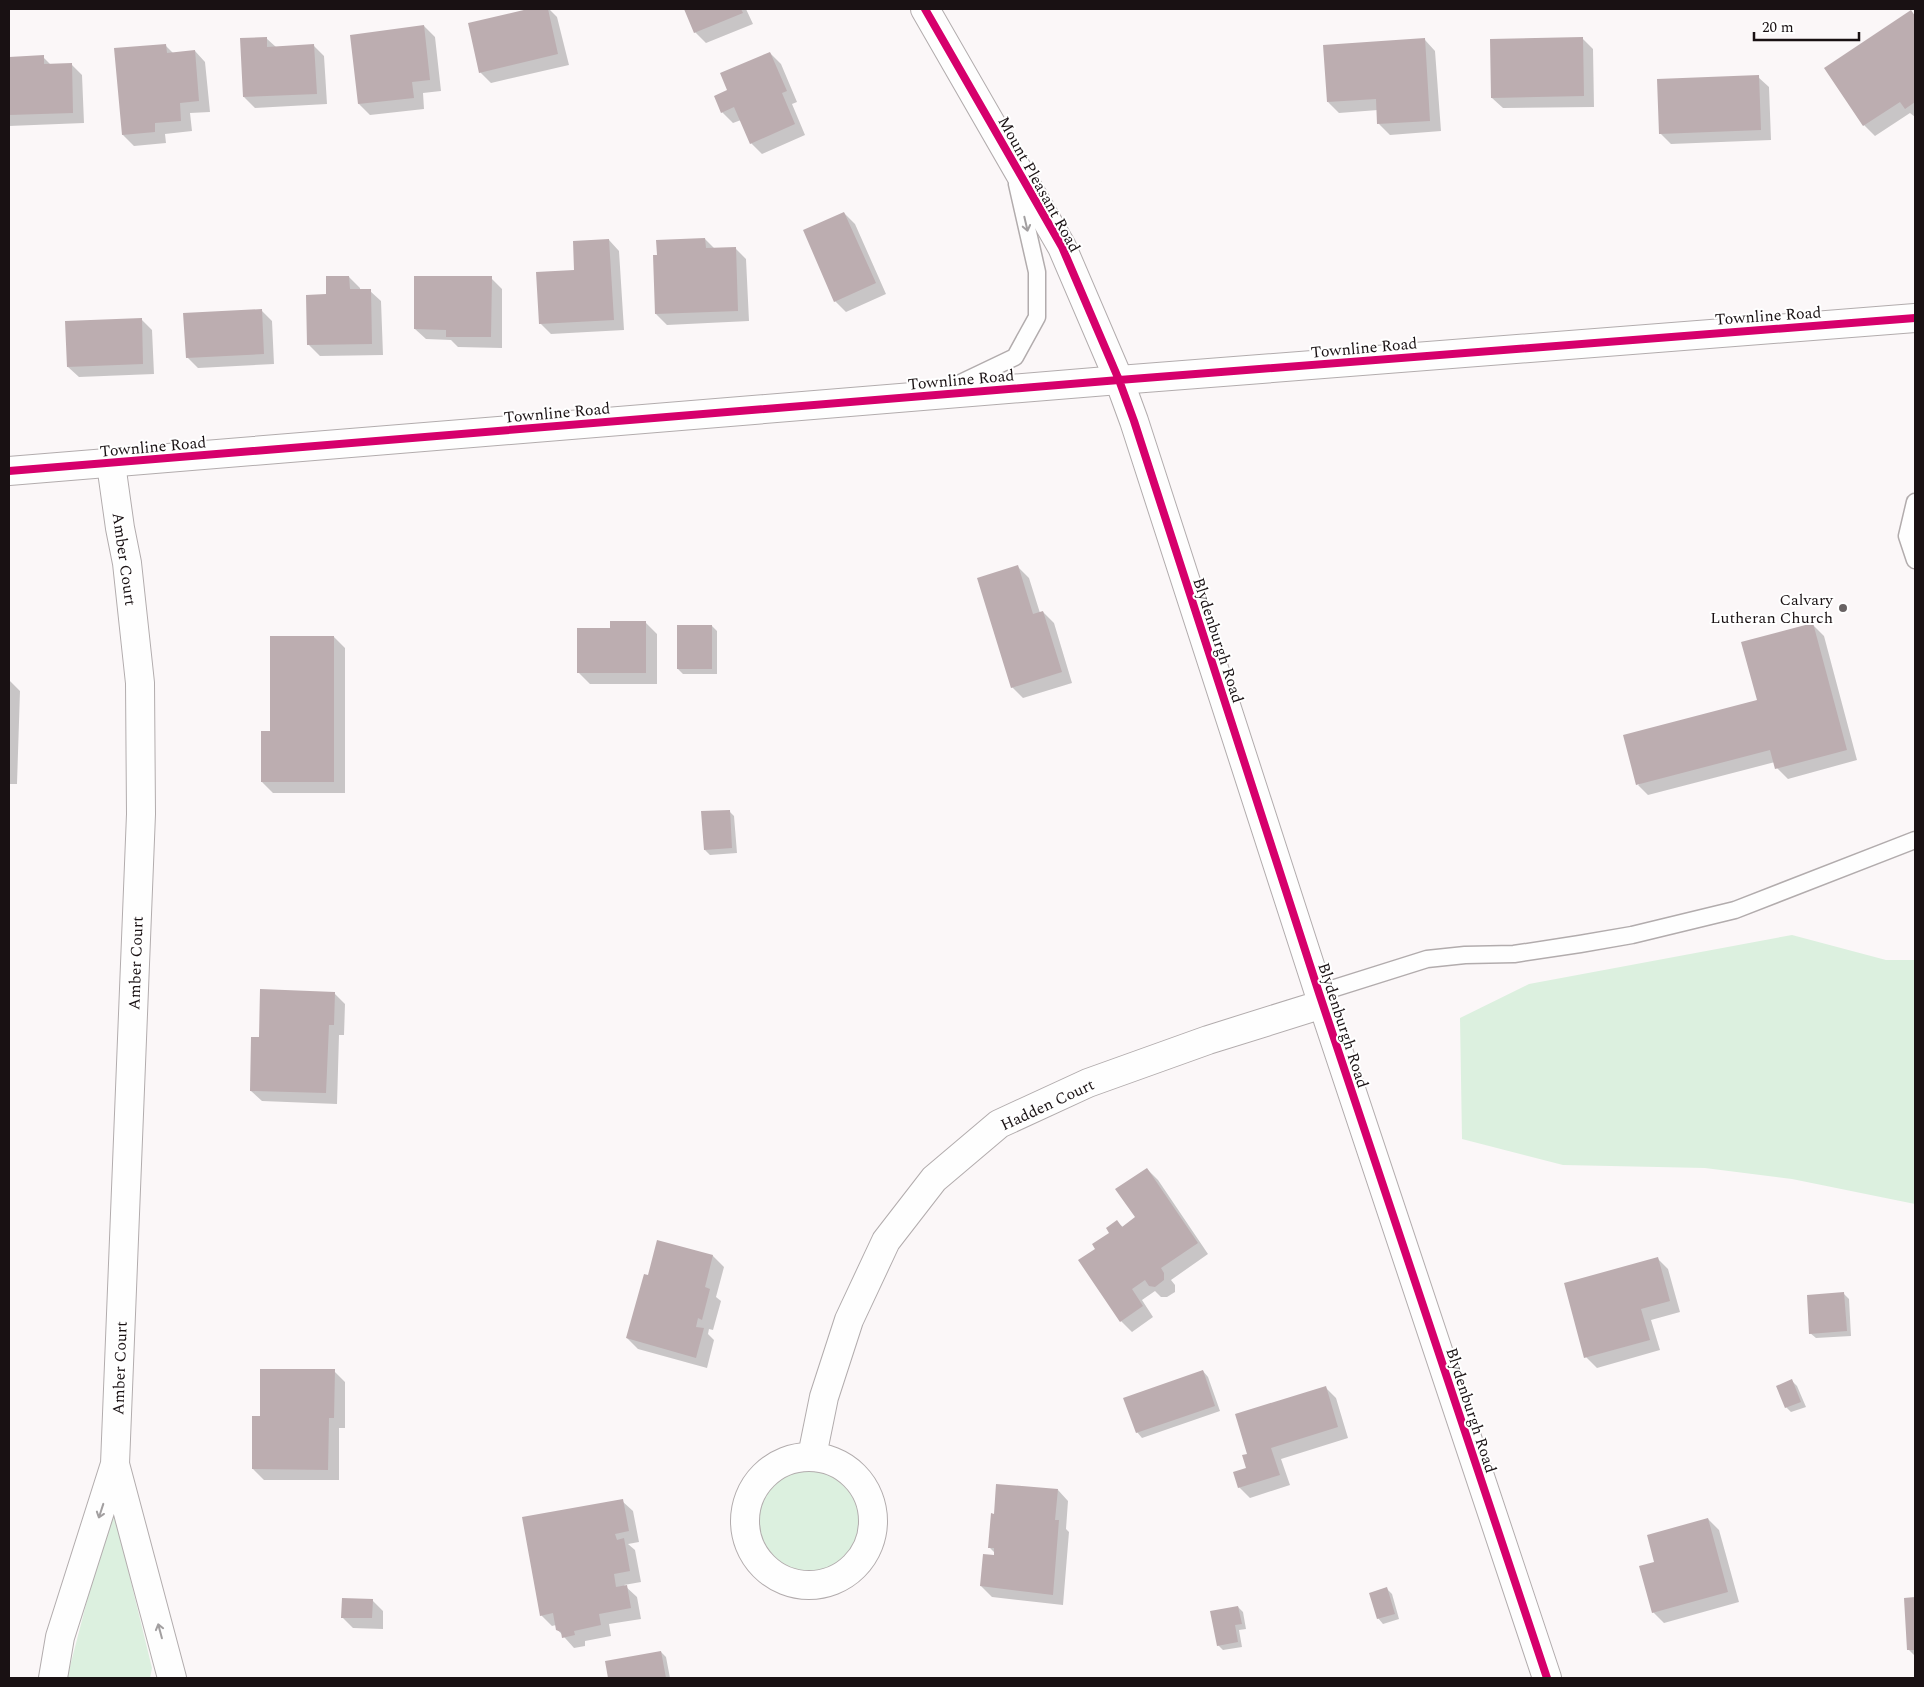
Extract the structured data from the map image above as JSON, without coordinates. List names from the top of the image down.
{
  "streets": {
    "street": [
      "Mount Pleasant Road",
      "Townline Road",
      "Amber Court",
      "Blydenburgh Road",
      "Hadden Court"
    ]
  },
  "crossings": [
    ["Mount Pleasant Road", "Townline Road"],
    ["Mount Pleasant Road", "Blydenburgh Road"],
    ["Townline Road", "Amber Court"],
    ["Townline Road", "Blydenburgh Road"],
    ["Blydenburgh Road", "Hadden Court"]
  ],
  "places": ["Calvary Lutheran Church"],
  "scale_bar": "20 m"
}
